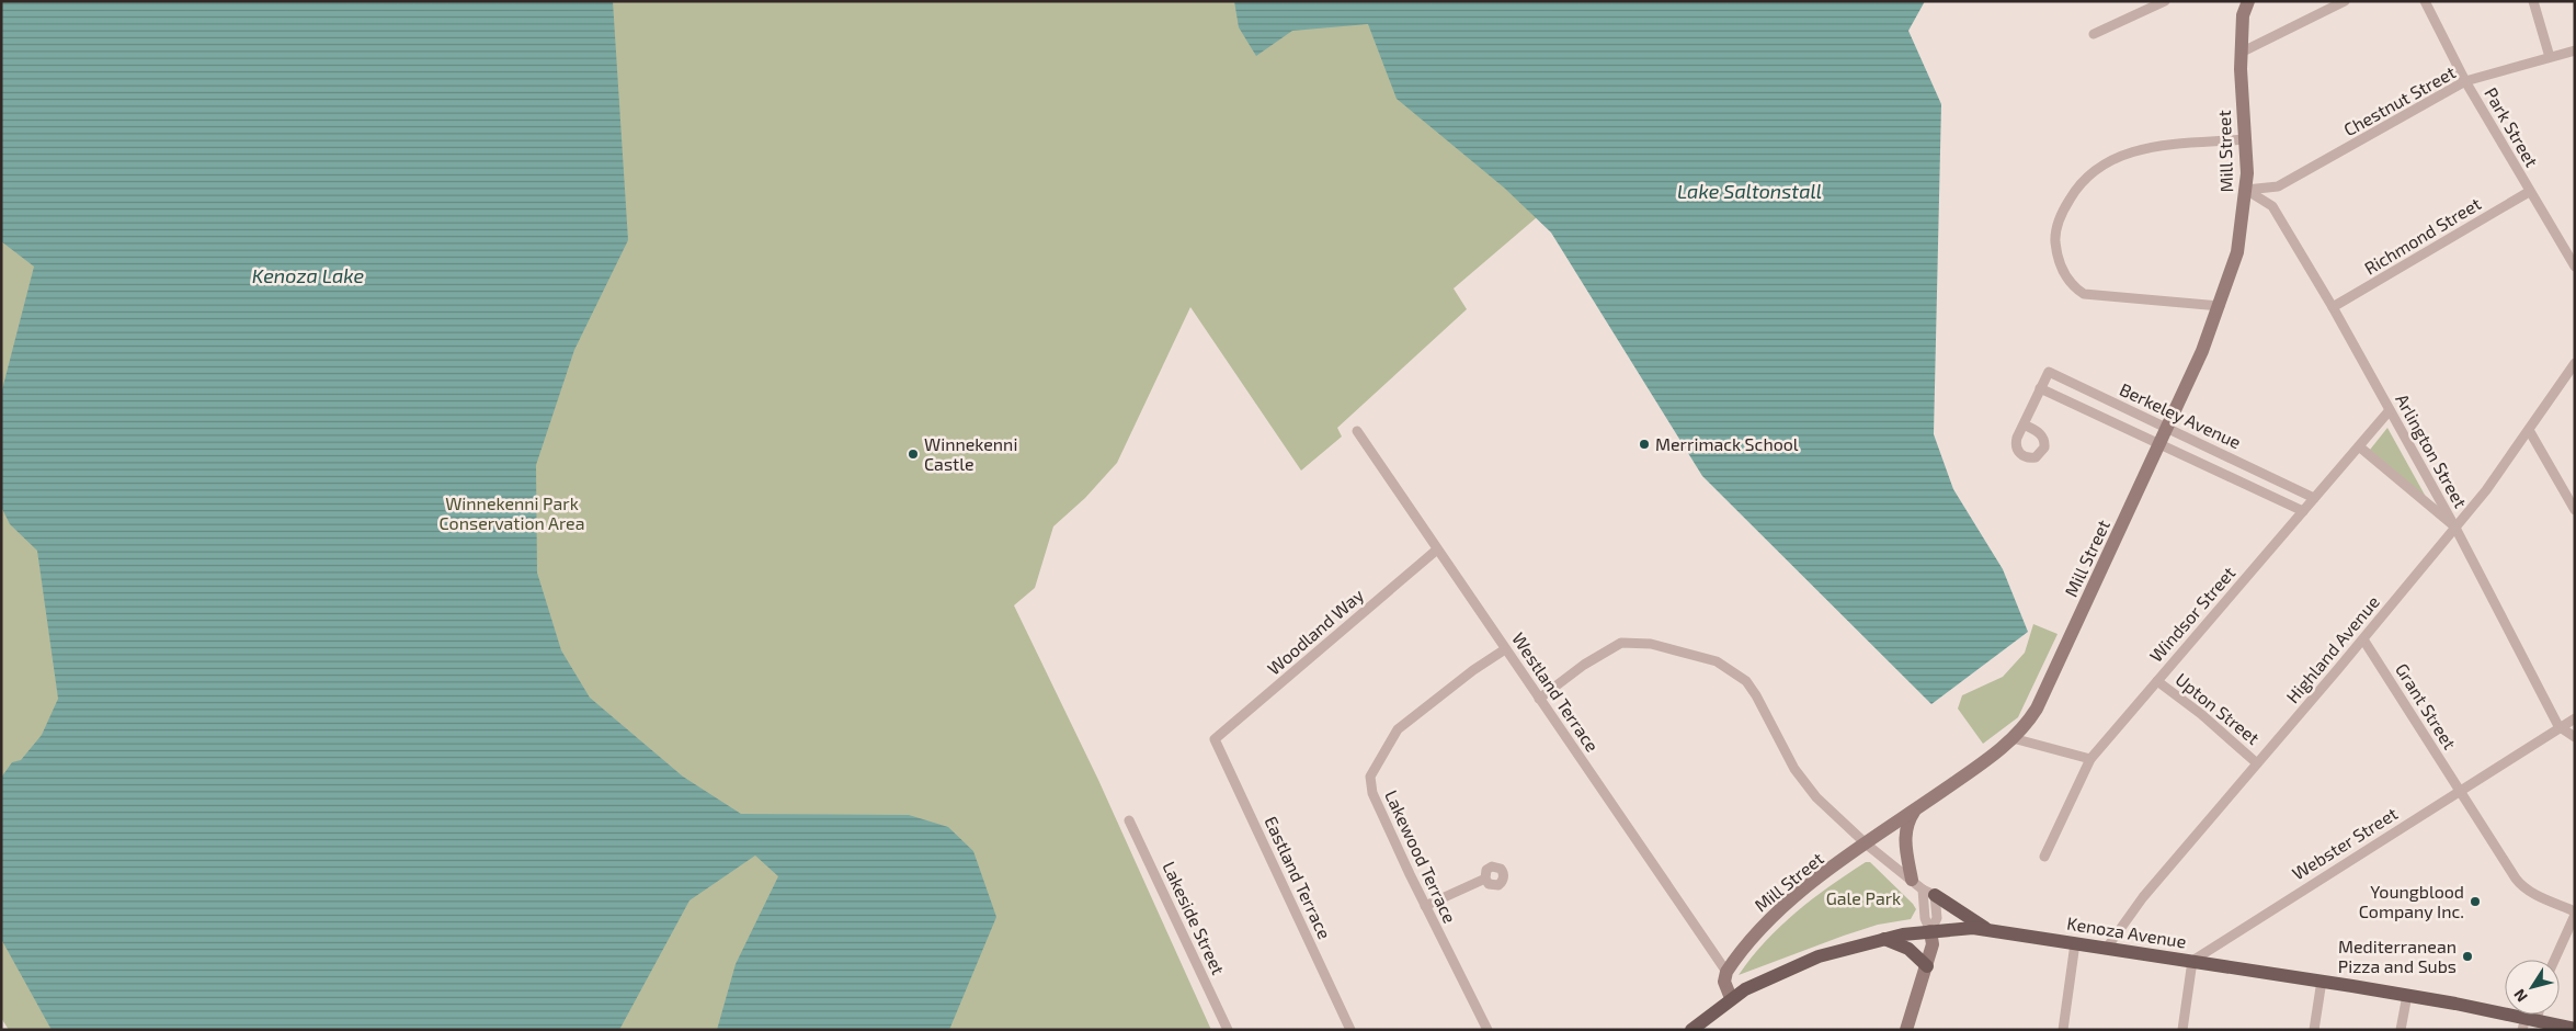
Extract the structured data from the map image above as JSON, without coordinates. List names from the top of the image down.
{
  "streets": {
    "main road": ["Mill Street", "Kenoza Avenue"],
    "street": [
      "Chestnut Street",
      "Park Street",
      "Richmond Street",
      "Berkeley Avenue",
      "Arlington Street",
      "Windsor Street",
      "Woodland Way",
      "Highland Avenue",
      "Westland Terrace",
      "Grant Street",
      "Upton Street",
      "Webster Street",
      "Lakewood Terrace",
      "Eastland Terrace",
      "Lakeside Street"
    ]
  },
  "crossings": [
    ["Chestnut Street", "Park Street"],
    ["Chestnut Street", "Mill Street"],
    ["Chestnut Street", "Arlington Street"],
    ["Park Street", "Richmond Street"],
    ["Mill Street", "Berkeley Avenue"],
    ["Mill Street", "Arlington Street"],
    ["Mill Street", "Westland Terrace"],
    ["Richmond Street", "Arlington Street"],
    ["Berkeley Avenue", "Windsor Street"],
    ["Arlington Street", "Windsor Street"],
    ["Arlington Street", "Highland Avenue"],
    ["Arlington Street", "Webster Street"],
    ["Windsor Street", "Upton Street"],
    ["Woodland Way", "Westland Terrace"],
    ["Woodland Way", "Eastland Terrace"],
    ["Highland Avenue", "Grant Street"],
    ["Highland Avenue", "Upton Street"],
    ["Highland Avenue", "Kenoza Avenue"],
    ["Westland Terrace", "Lakewood Terrace"],
    ["Grant Street", "Webster Street"],
    ["Webster Street", "Kenoza Avenue"]
  ],
  "water": ["Lake Saltonstall", "Kenoza Lake"],
  "parks": ["Winnekenni Park Conservation Area", "Gale Park"],
  "places": [
    "Merrimack School",
    "Winnekenni Castle",
    "Youngblood Company Inc.",
    "Mediterranean Pizza and Subs"
  ],
  "north": "bottom left"
}
